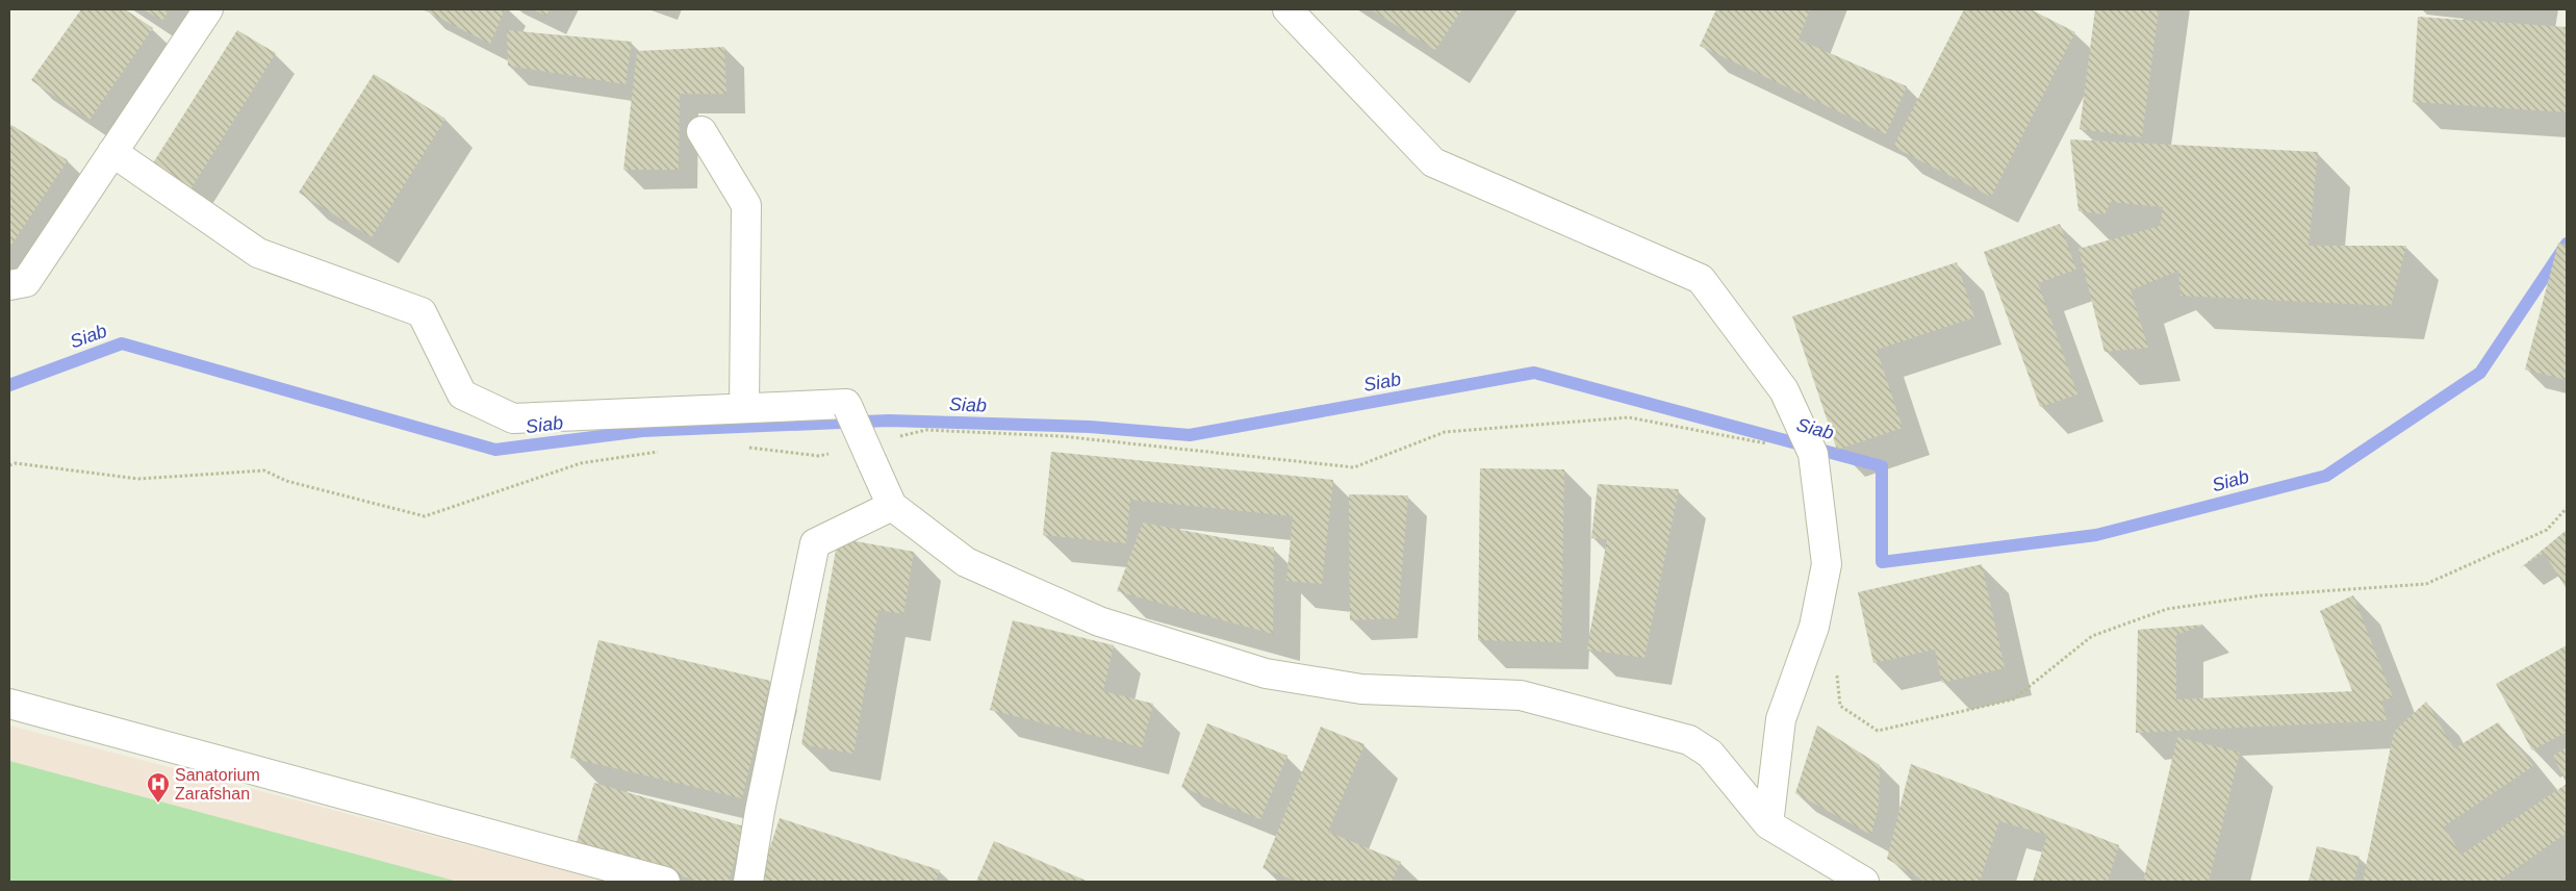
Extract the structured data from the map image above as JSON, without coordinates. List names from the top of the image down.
{
  "water": ["Siab"],
  "places": {
    "hospital": ["Sanatorium Zarafshan"]
  }
}
